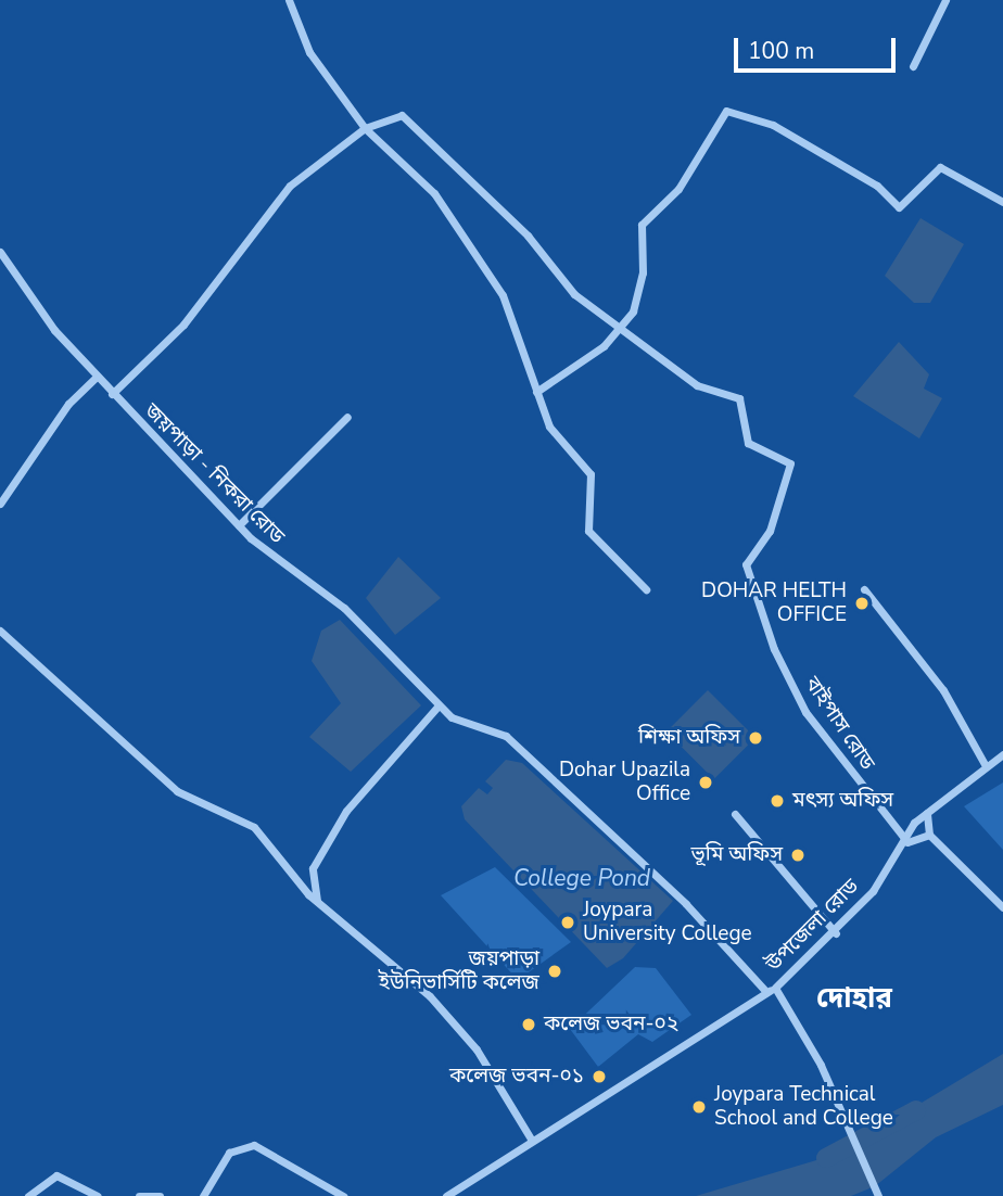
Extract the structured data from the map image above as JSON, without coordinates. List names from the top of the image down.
{
  "streets": {
    "street": ["জয়পাড়া - নিকরা রোড", "বাইপাস রোড", "উপজেলা রোড"]
  },
  "crossings": [
    ["জয়পাড়া - নিকরা রোড", "উপজেলা রোড"],
    ["বাইপাস রোড", "উপজেলা রোড"]
  ],
  "districts": ["দোহার"],
  "water": ["College Pond"],
  "places": [
    "DOHAR HELTH OFFICE",
    "শিক্ষা অফিস",
    "Dohar Upazila Office",
    "মৎস্য অফিস",
    "ভূমি অফিস",
    "Joypara University College",
    "জয়পাড়া ইউনিভার্সিটি কলেজ",
    "কলেজ ভবন-০২",
    "কলেজ ভবন-০১",
    "Joypara Technical School and College"
  ],
  "scale_bar": "100 m"
}
